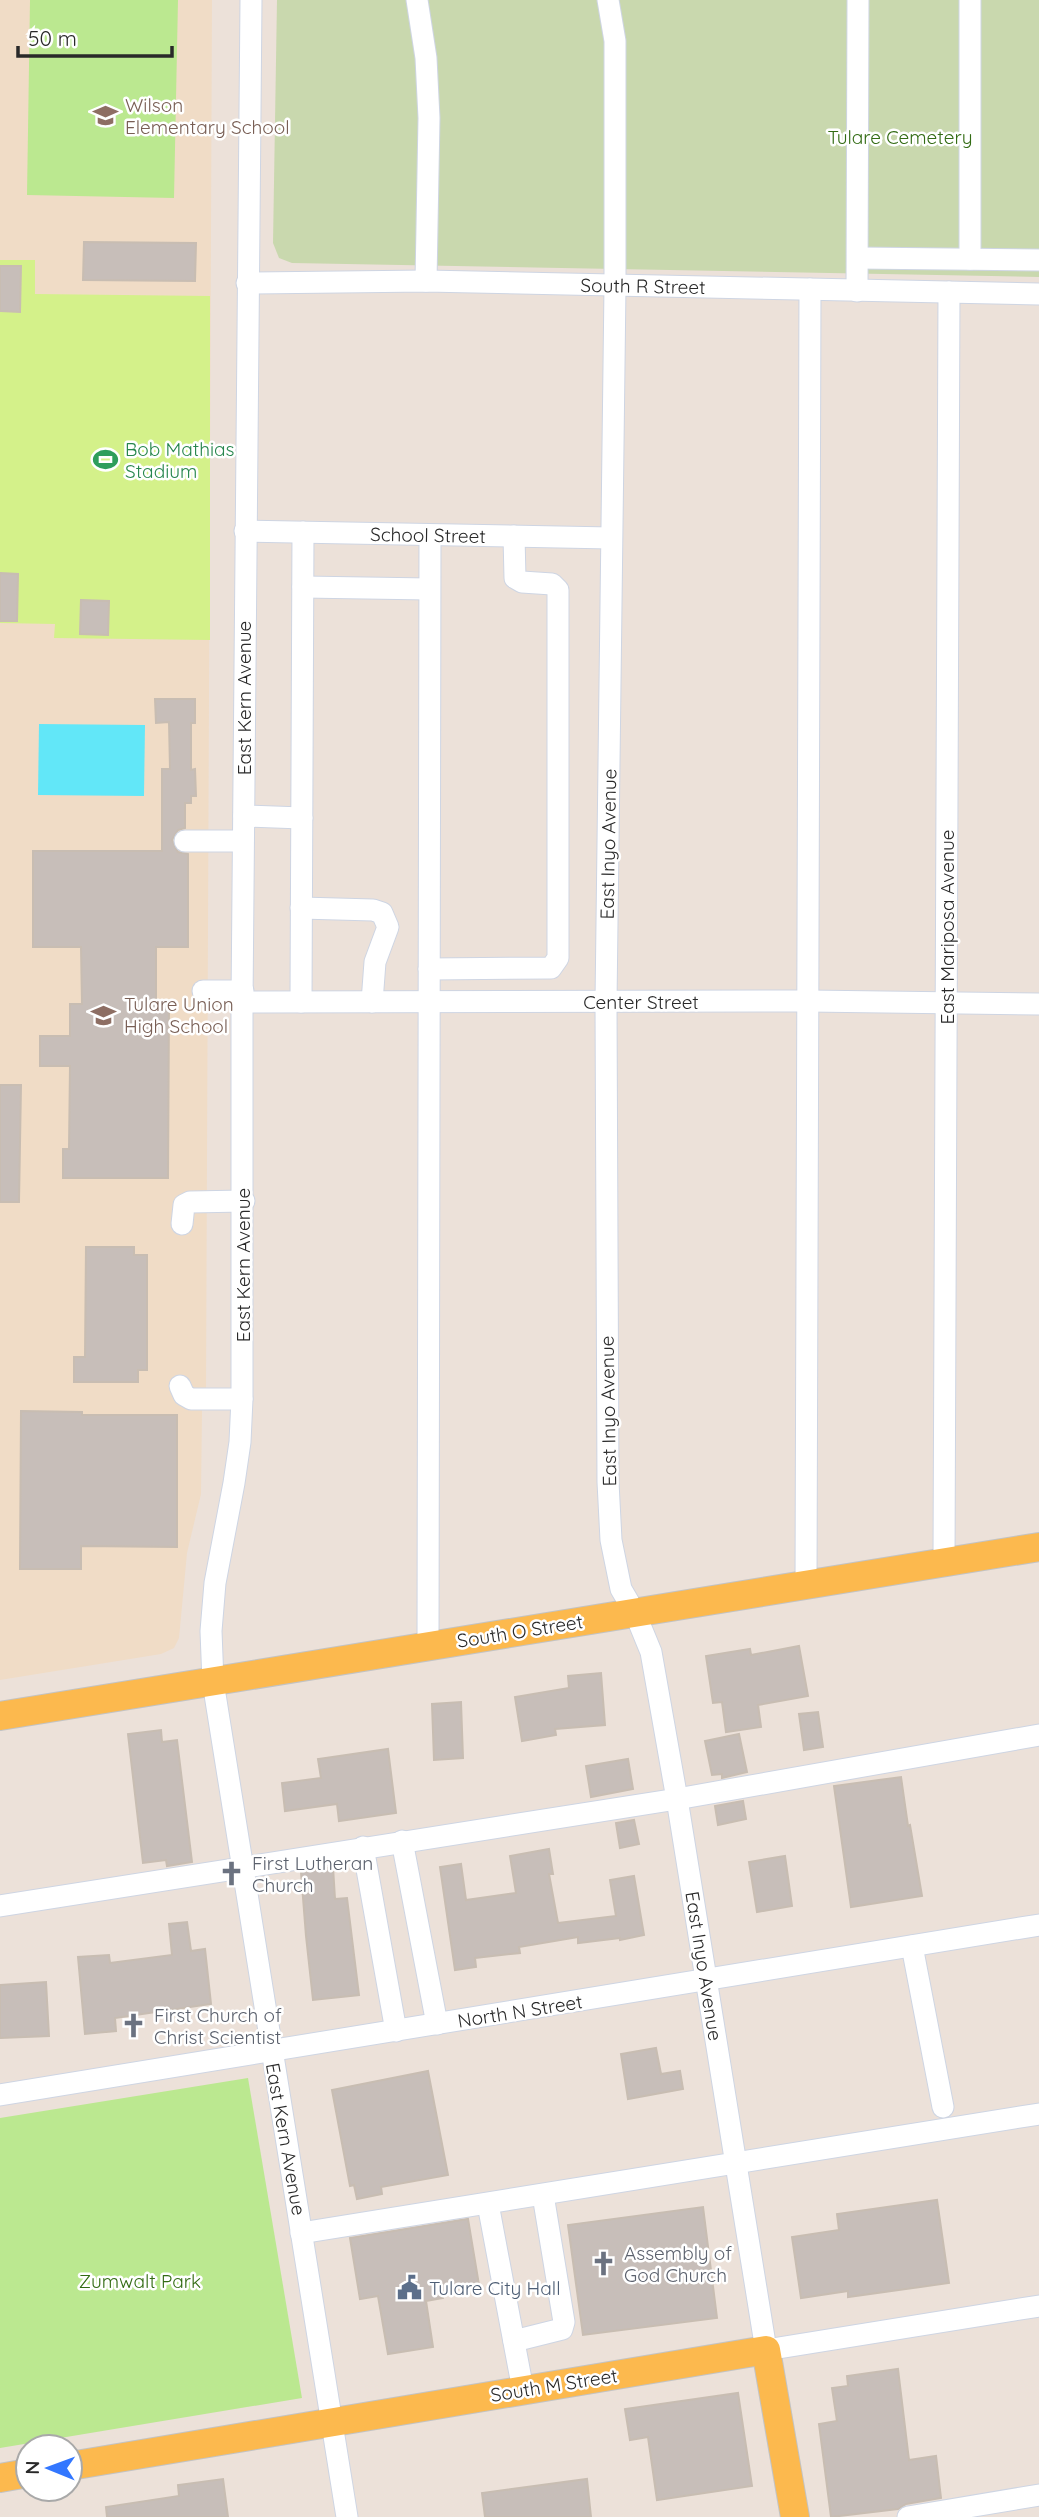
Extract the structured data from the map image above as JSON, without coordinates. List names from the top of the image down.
{
  "streets": {
    "main road": ["East Inyo Avenue", "South O Street", "South M Street"],
    "street": [
      "South R Street",
      "School Street",
      "East Kern Avenue",
      "East Mariposa Avenue",
      "Center Street",
      "North N Street"
    ]
  },
  "crossings": [
    ["South R Street", "East Kern Avenue"],
    ["South R Street", "East Inyo Avenue"],
    ["South R Street", "East Mariposa Avenue"],
    ["School Street", "East Kern Avenue"],
    ["School Street", "East Inyo Avenue"],
    ["East Kern Avenue", "Center Street"],
    ["East Kern Avenue", "South O Street"],
    ["East Kern Avenue", "North N Street"],
    ["East Kern Avenue", "South M Street"],
    ["East Inyo Avenue", "Center Street"],
    ["East Inyo Avenue", "South O Street"],
    ["East Inyo Avenue", "North N Street"],
    ["East Inyo Avenue", "South M Street"],
    ["East Mariposa Avenue", "Center Street"],
    ["East Mariposa Avenue", "South O Street"]
  ],
  "parks": ["Tulare Cemetery", "Zumwalt Park"],
  "places": {
    "school or university": ["Wilson Elementary School", "Tulare Union High School"],
    "sports": ["Bob Mathias Stadium"],
    "church": ["First Lutheran Church", "First Church of Christ Scientist", "Assembly of God Church"],
    "public building": ["Tulare City Hall"]
  },
  "scale_bar": "50 m",
  "north": "left"
}
